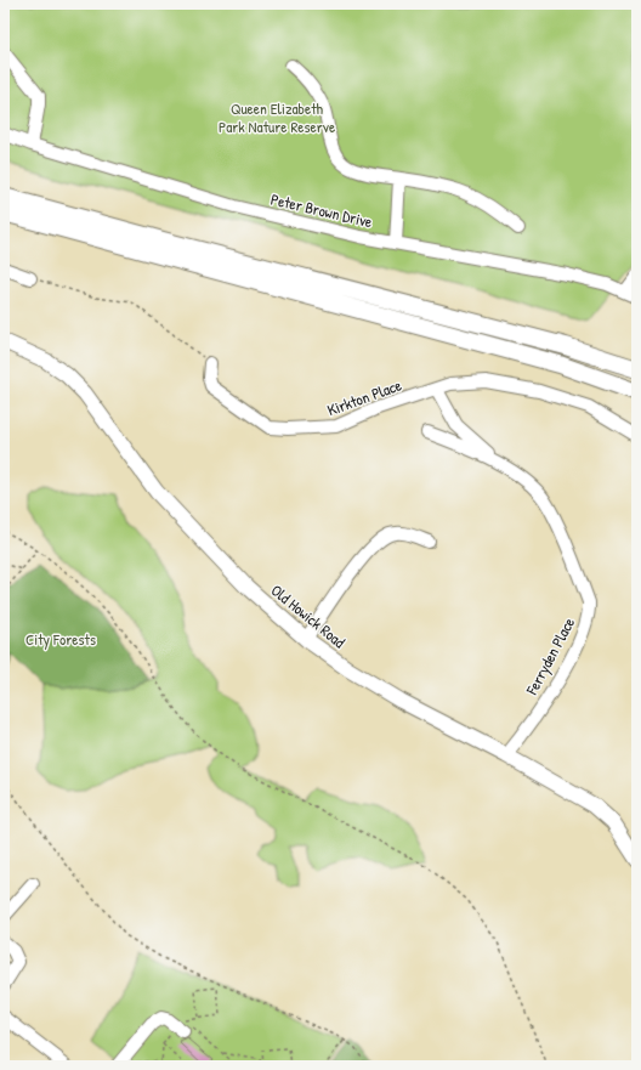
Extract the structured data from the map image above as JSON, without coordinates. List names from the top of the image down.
{
  "streets": {
    "main road": ["Old Howick Road"],
    "street": ["Peter Brown Drive", "Kirkton Place", "Ferryden Place"]
  },
  "crossings": [
    ["Kirkton Place", "Ferryden Place"],
    ["Old Howick Road", "Ferryden Place"]
  ],
  "parks": ["Queen Elizabeth Park Nature Reserve", "City Forests"]
}
